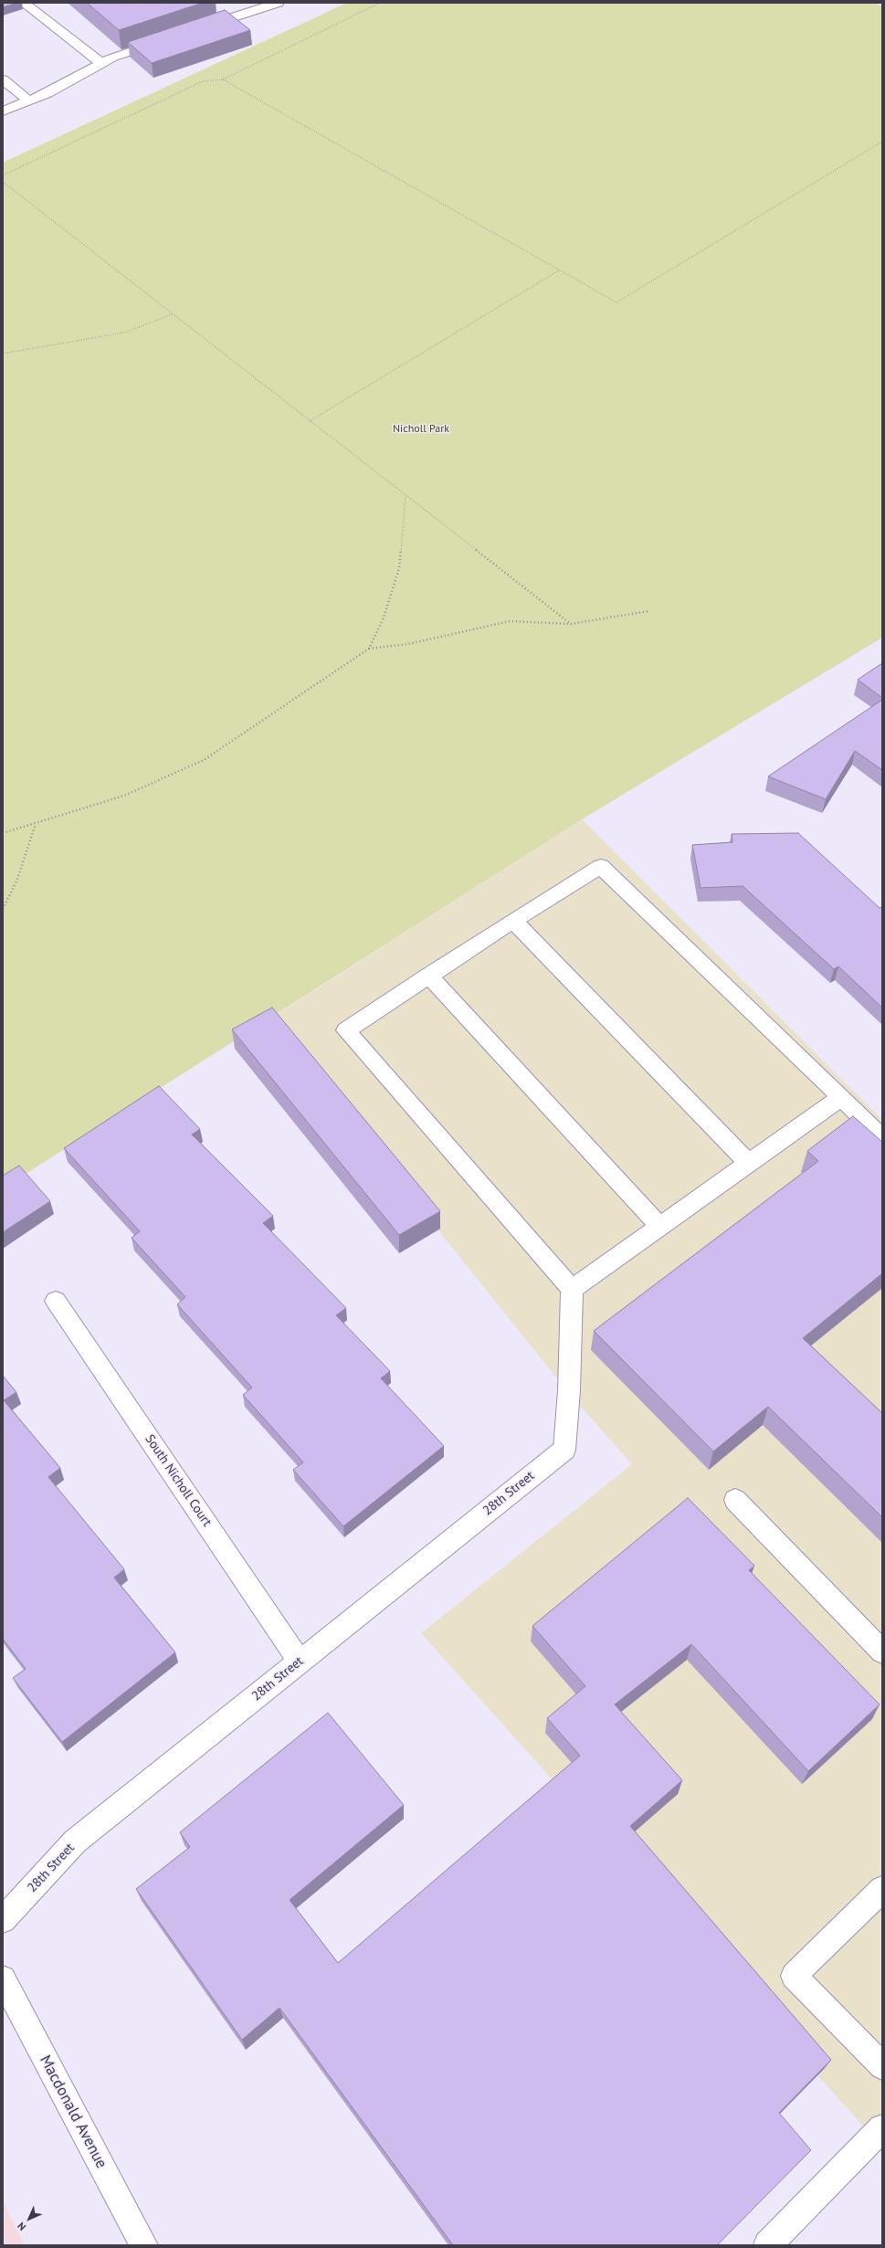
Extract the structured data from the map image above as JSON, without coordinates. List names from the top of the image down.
{
  "streets": {
    "street": ["South Nicholl Court", "28th Street", "Macdonald Avenue"]
  },
  "crossings": [
    ["South Nicholl Court", "28th Street"]
  ],
  "parks": ["Nicholl Park"],
  "north": "bottom left"
}
